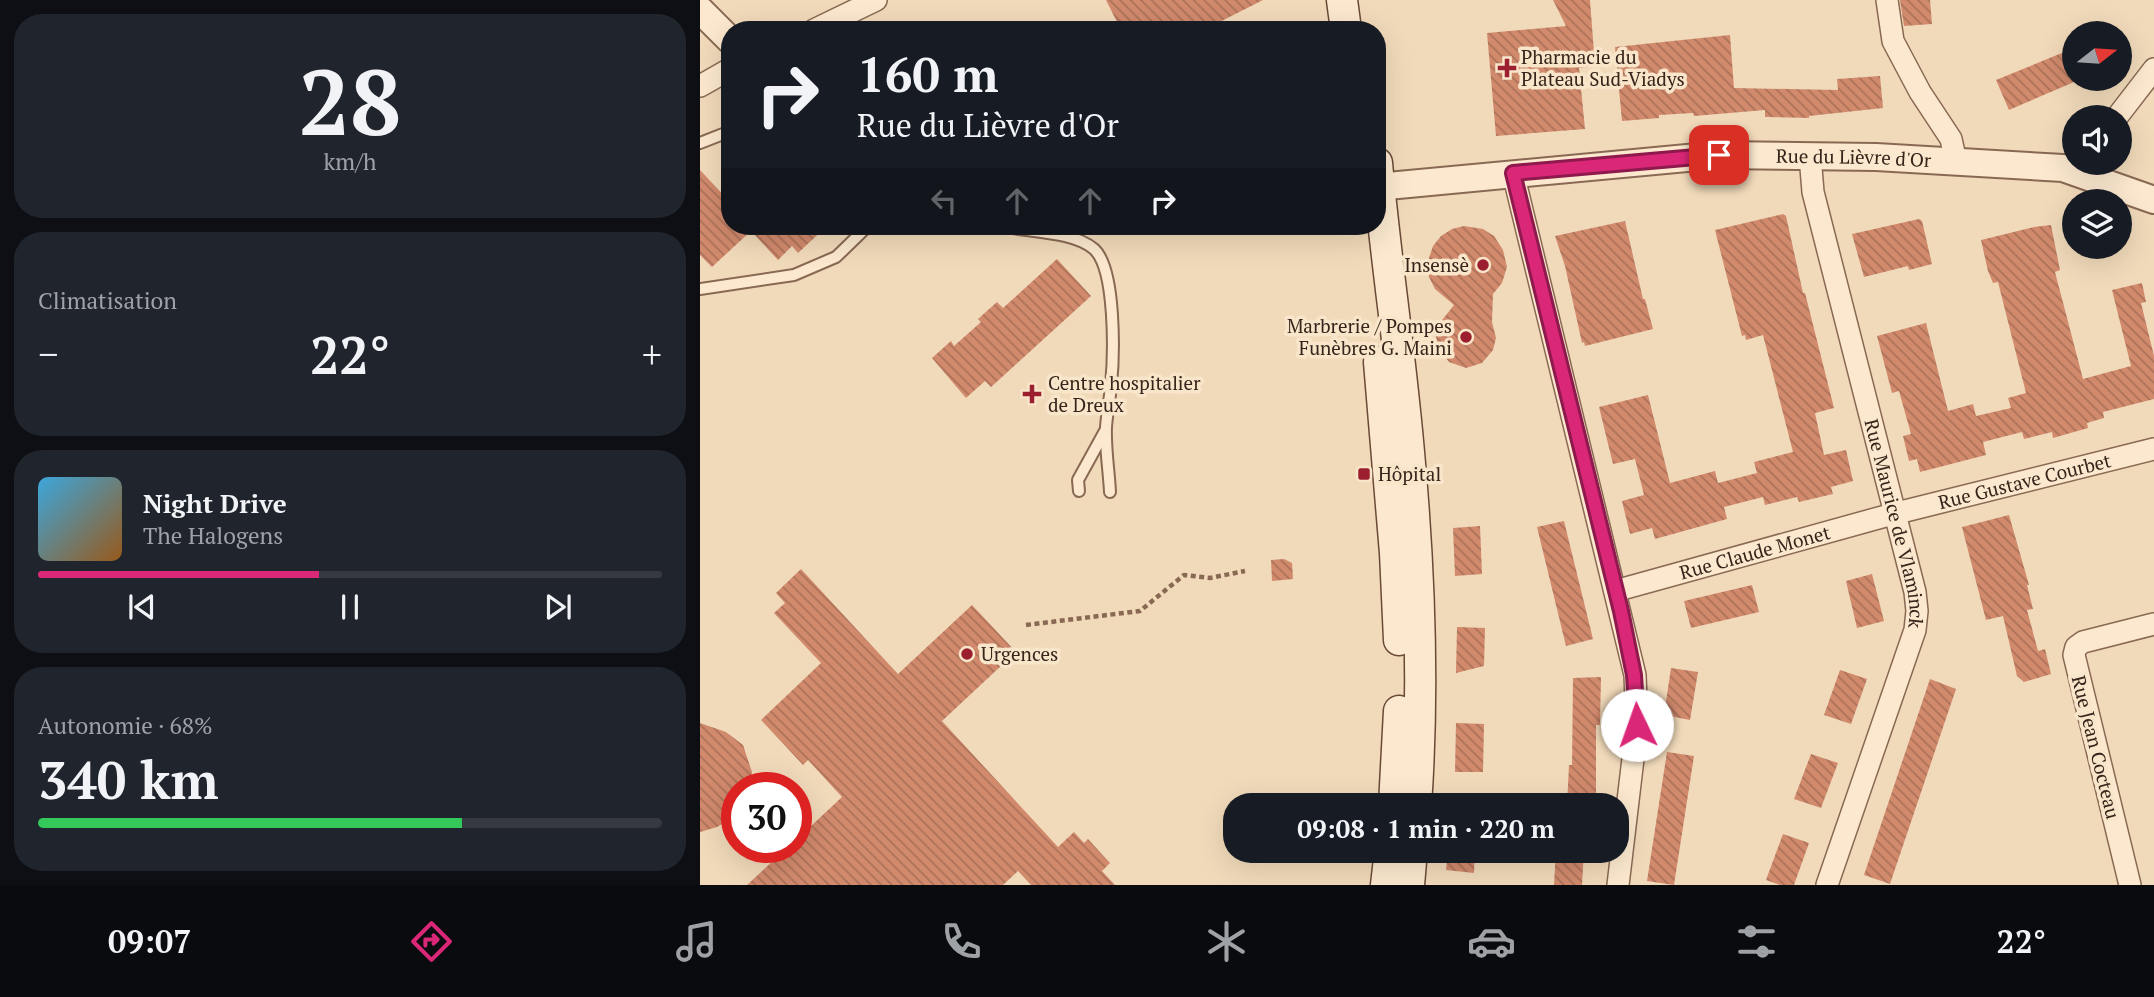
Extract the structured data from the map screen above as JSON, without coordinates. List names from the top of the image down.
{
  "streets": {
    "street": [
      "Rue du Lièvre d'Or",
      "Rue Gustave Courbet",
      "Rue Maurice de Vlaminck",
      "Rue Claude Monet",
      "Rue Jean Cocteau"
    ]
  },
  "crossings": [
    ["Rue du Lièvre d'Or", "Rue Maurice de Vlaminck"],
    ["Rue Gustave Courbet", "Rue Maurice de Vlaminck"],
    ["Rue Gustave Courbet", "Rue Claude Monet"],
    ["Rue Maurice de Vlaminck", "Rue Claude Monet"]
  ],
  "places": {
    "health": ["Pharmacie du Plateau Sud-Viadys", "Centre hospitalier de Dreux"],
    "other": ["Insensè", "Marbrerie / Pompes Funèbres G. Maini", "Urgences"],
    "transit": ["Hôpital"]
  },
  "north": "right",
  "page": {
    "tile": [
      ["28", "km/h"],
      "Climatisation",
      ["Autonomie · 68%", "340 km"]
    ],
    "turn": ["160 m", "Rue du Lièvre d'Or"],
    "heat": ["−", "22°", "+"],
    "song": ["Night Drive", "The Halogens"],
    "limit": "30",
    "trip": "09:08 · 1 min · 220 m",
    "tabs": ["09:07", "22°"]
  }
}
